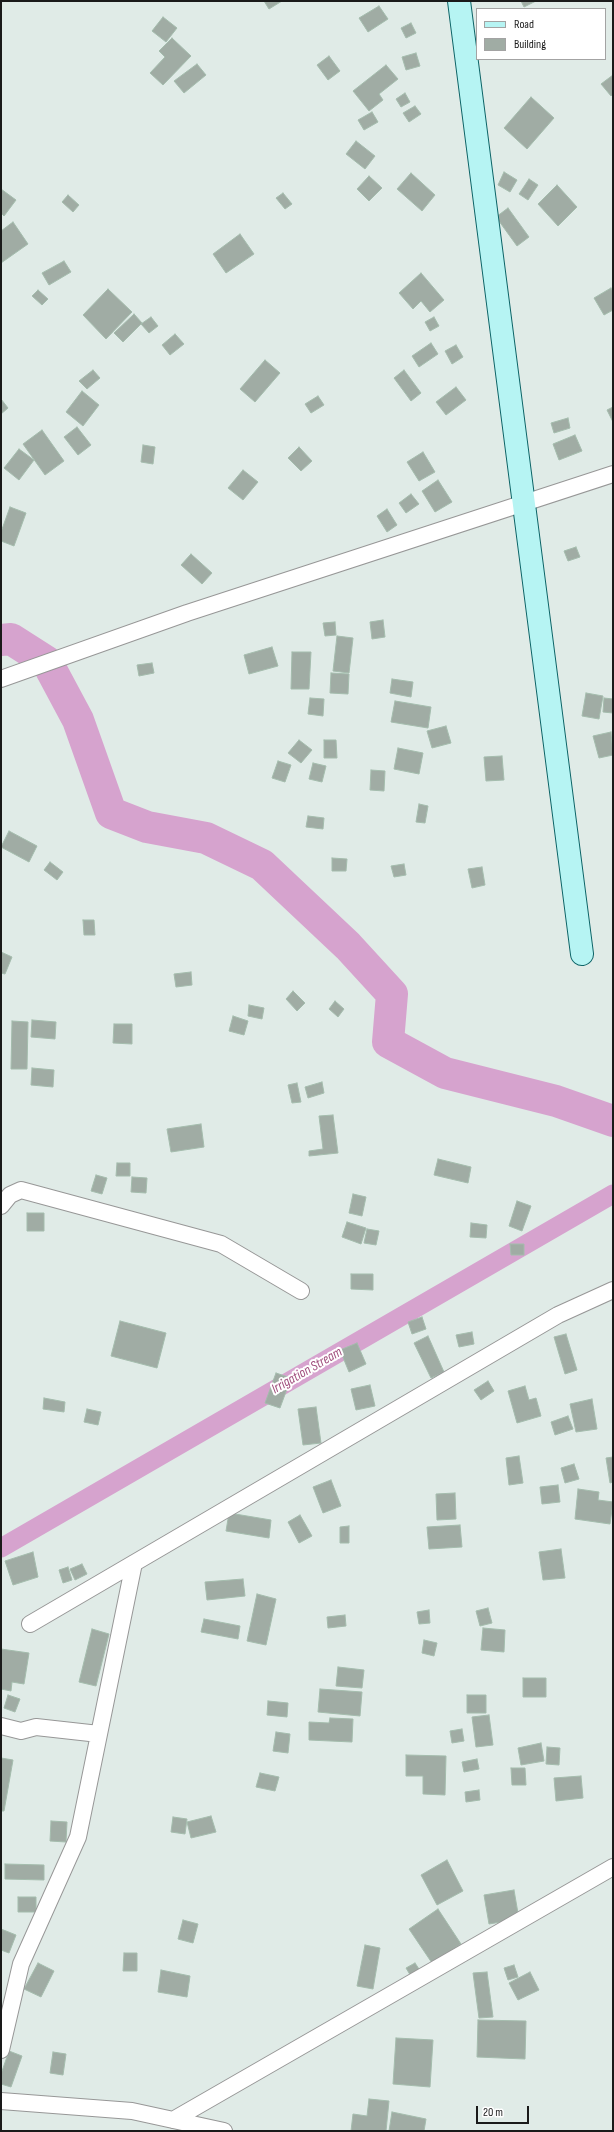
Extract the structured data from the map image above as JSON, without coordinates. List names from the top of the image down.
{
  "water": ["Irrigation Stream"],
  "legend": ["Road", "Building"],
  "scale_bar": "20 m"
}
